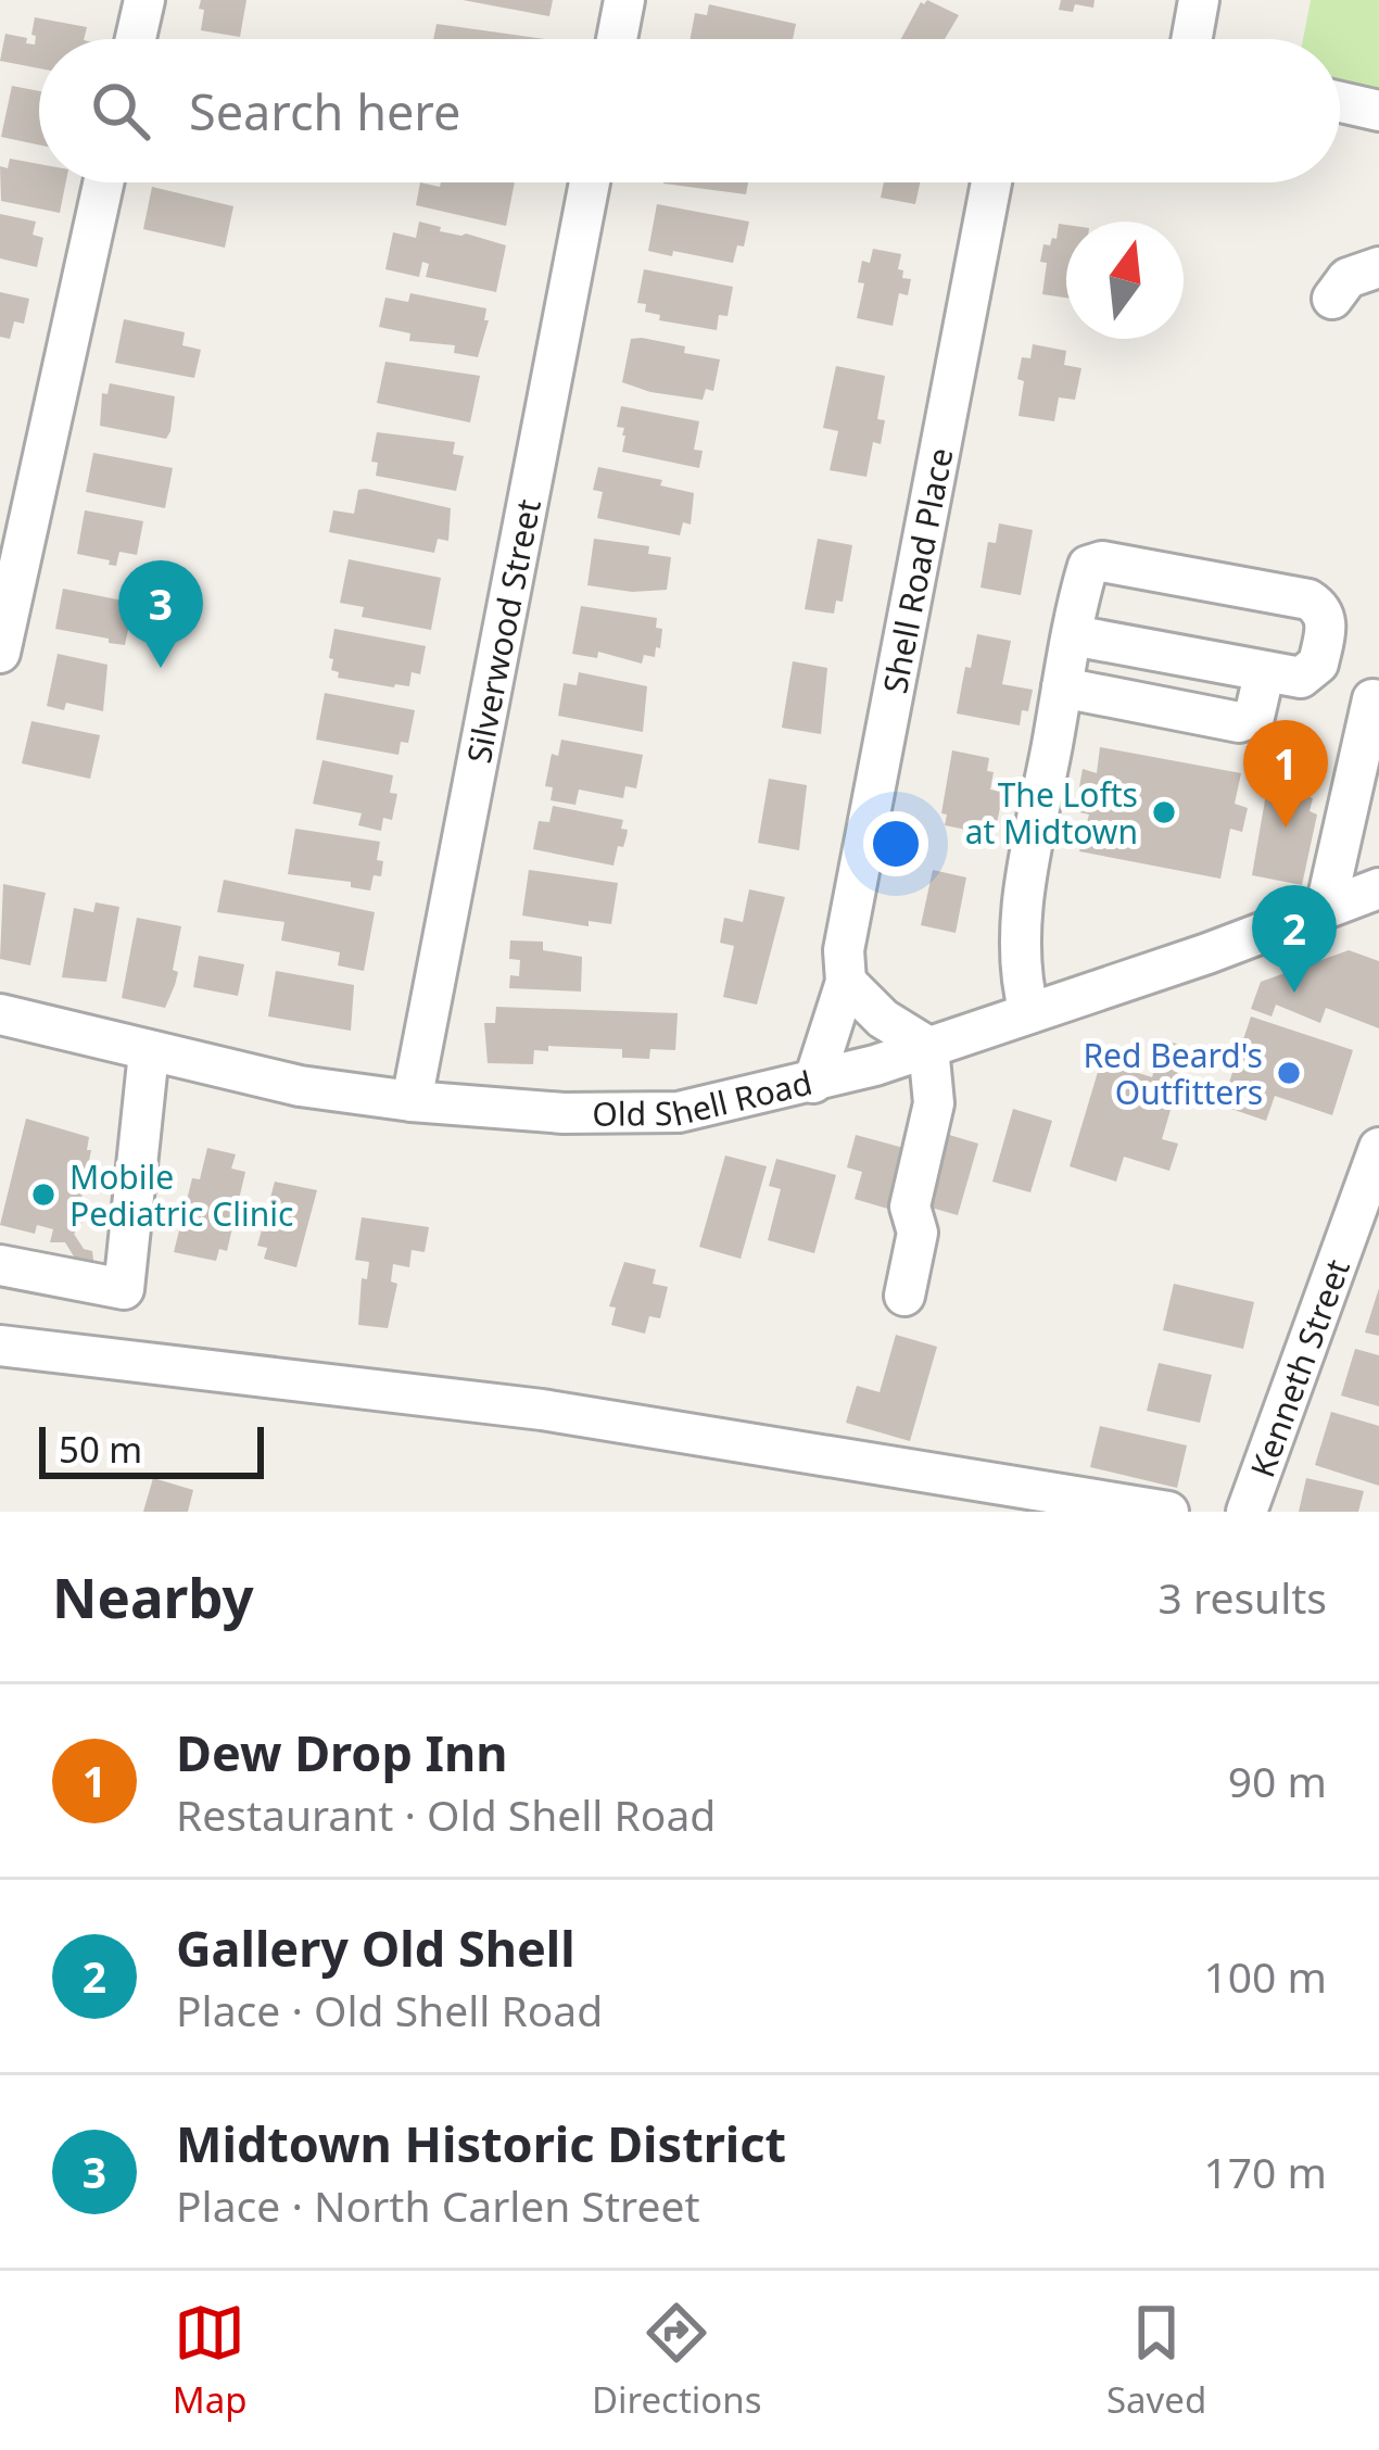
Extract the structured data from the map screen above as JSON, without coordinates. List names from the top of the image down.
{
  "streets": {
    "street": [
      "Shell Road Place",
      "Silverwood Street",
      "Old Shell Road",
      "Kenneth Street"
    ]
  },
  "crossings": [
    ["Shell Road Place", "Old Shell Road"],
    ["Silverwood Street", "Old Shell Road"]
  ],
  "places": ["The Lofts at Midtown", "Red Beard's Outfitters", "Mobile Pediatric Clinic"],
  "scale_bar": "50 m",
  "north": "top",
  "page": {
    "search": "Search here",
    "pins": ["3", "1", "2"],
    "scale": "50 m",
    "heading": ["Nearby", "3 results"],
    "list": [
      {
        "mark": "1",
        "name": "Dew Drop Inn",
        "note": "Restaurant · Old Shell Road",
        "value": "90 m"
      },
      {
        "mark": "2",
        "name": "Gallery Old Shell",
        "note": "Place · Old Shell Road",
        "value": "100 m"
      },
      {
        "mark": "3",
        "name": "Midtown Historic District",
        "note": "Place · North Carlen Street",
        "value": "170 m"
      }
    ],
    "nav": ["Map", "Directions", "Saved"]
  }
}
